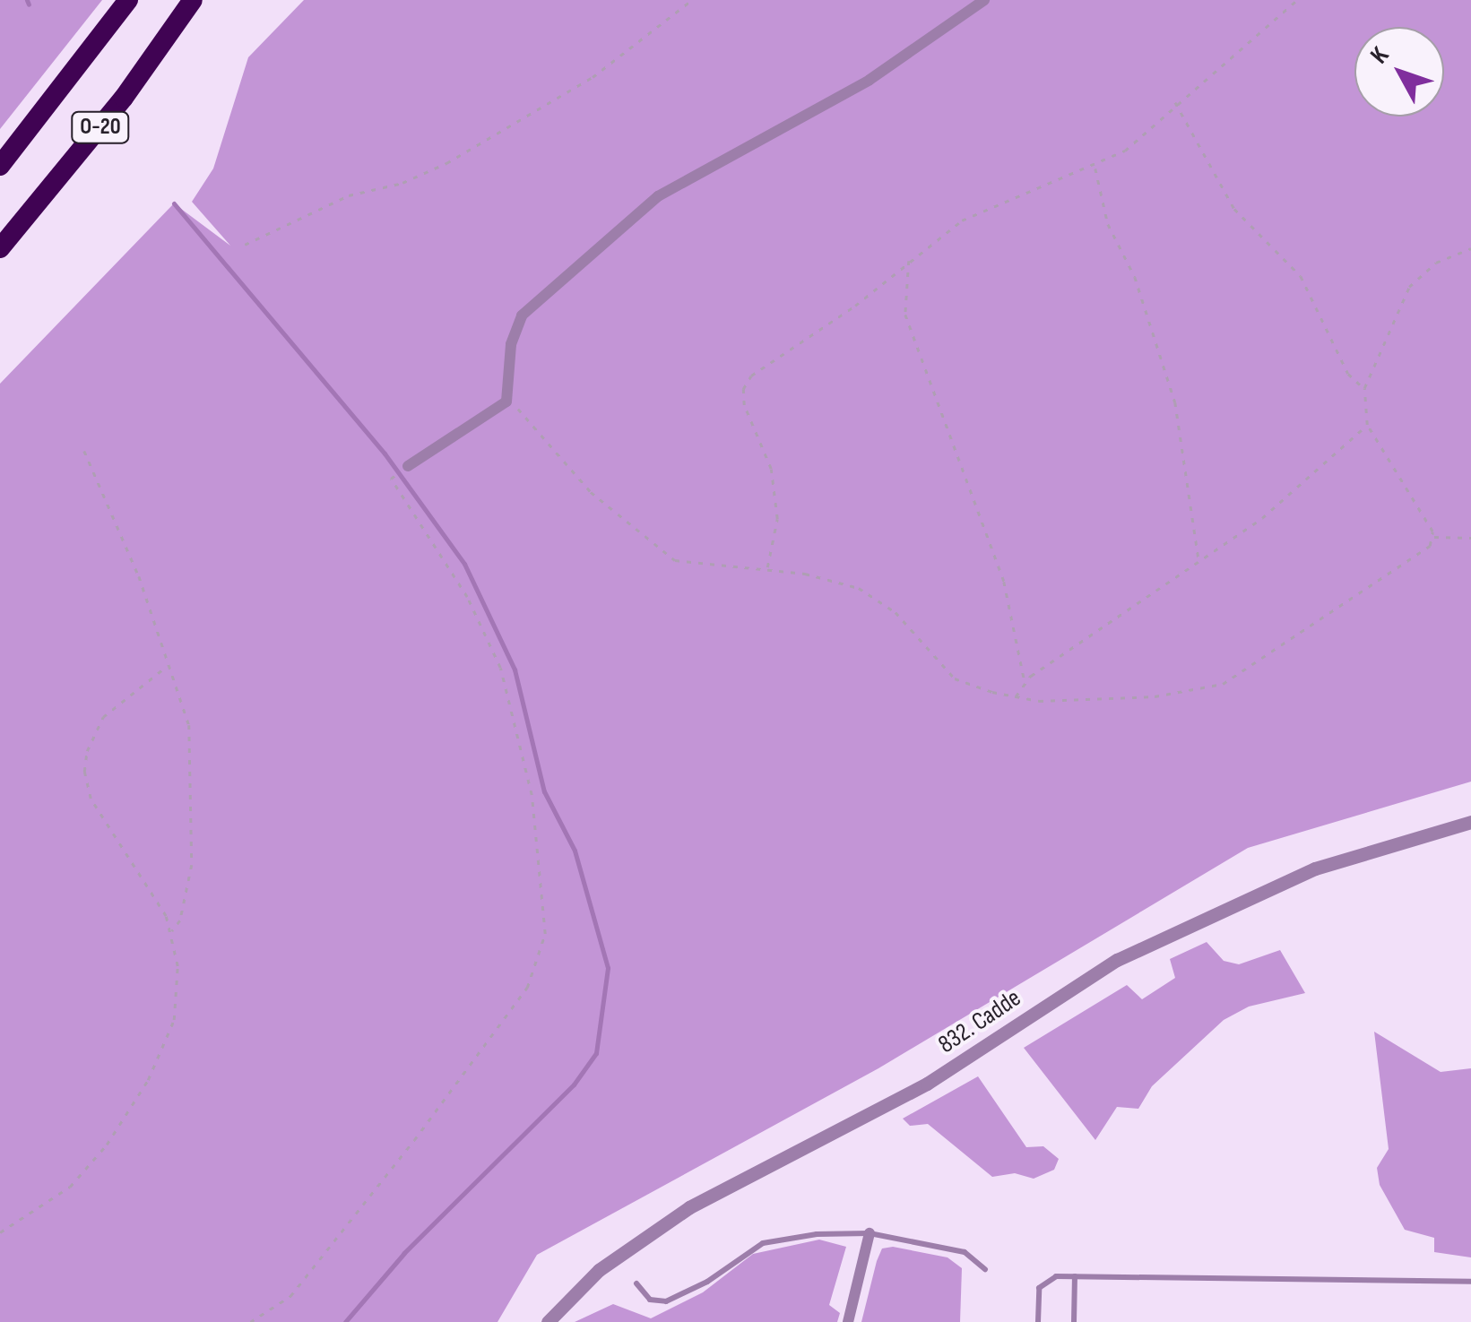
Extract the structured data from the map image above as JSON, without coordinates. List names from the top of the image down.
{
  "streets": {
    "highway": ["O-20"],
    "street": ["832. Cadde"]
  },
  "north": "top left"
}
